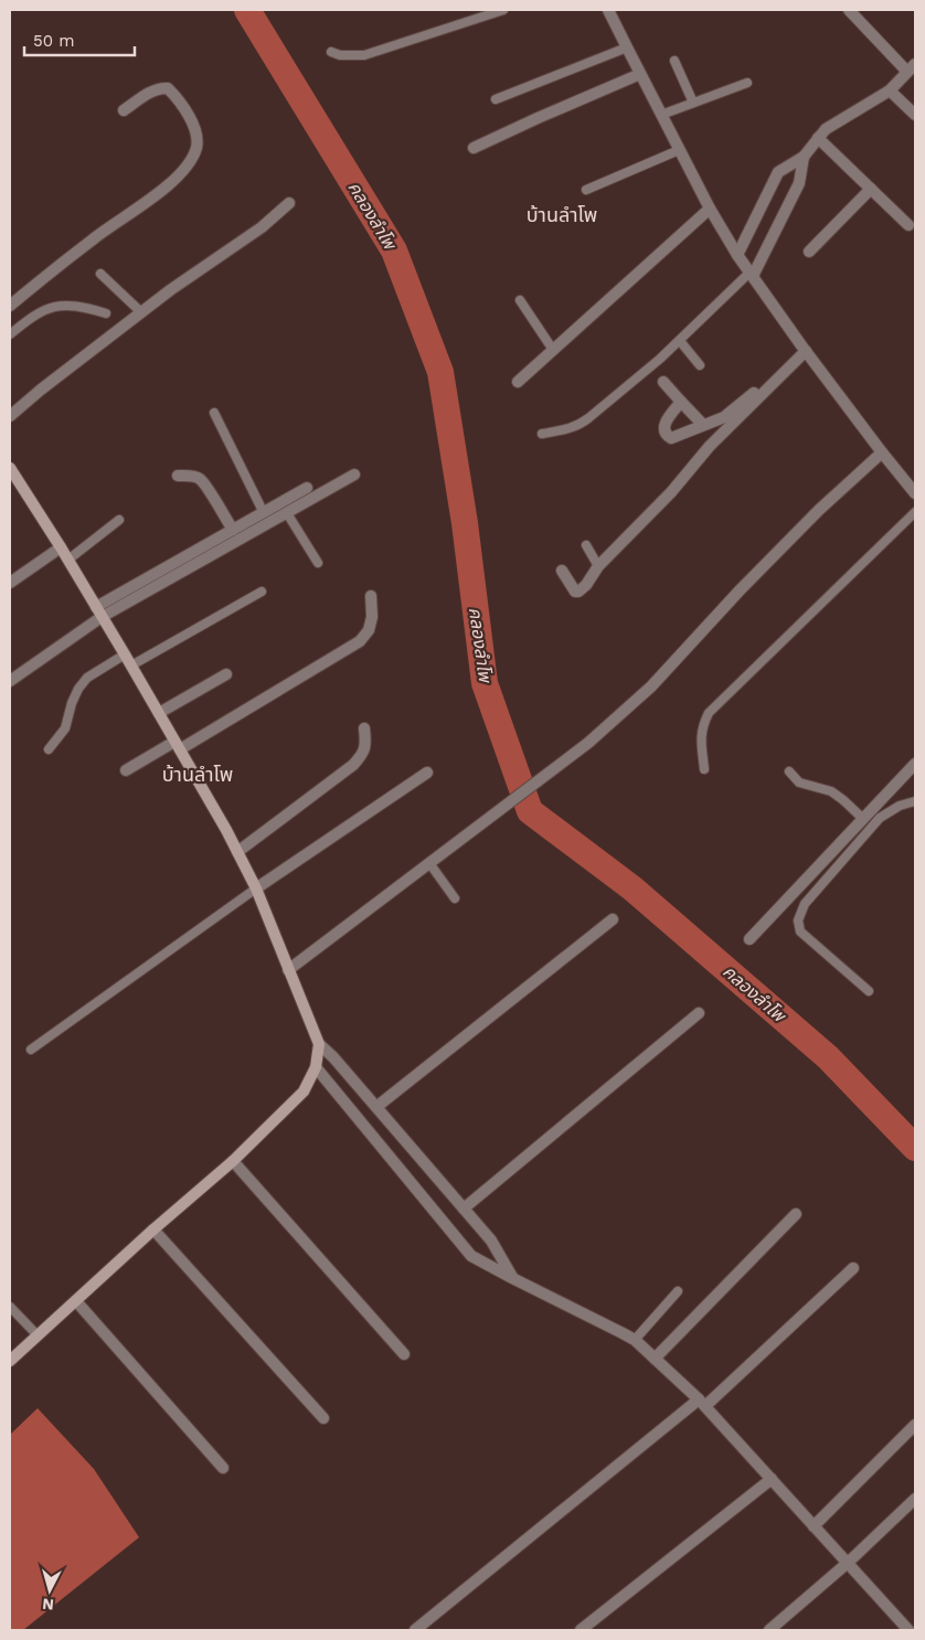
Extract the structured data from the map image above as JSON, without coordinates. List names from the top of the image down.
{
  "districts": ["บ้านลำโพ", "บ้านลำโพ"],
  "water": ["คลองลำโพ"],
  "scale_bar": "50 m",
  "north": "bottom"
}
